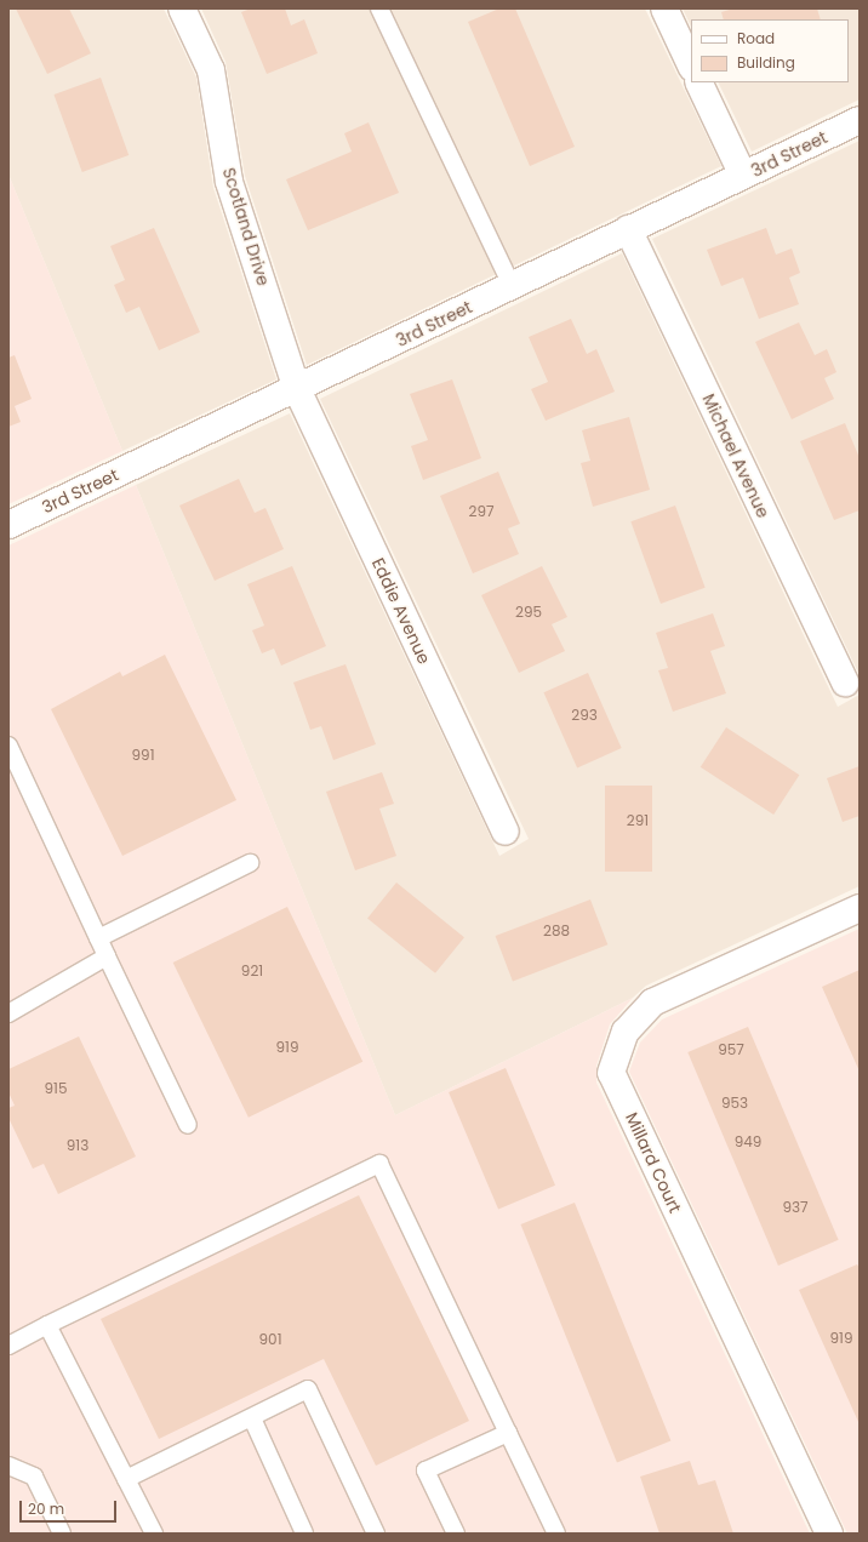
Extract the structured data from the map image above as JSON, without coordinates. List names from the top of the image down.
{
  "streets": {
    "street": [
      "3rd Street",
      "Scotland Drive",
      "Michael Avenue",
      "Eddie Avenue",
      "Millard Court"
    ]
  },
  "crossings": [
    ["3rd Street", "Scotland Drive"],
    ["3rd Street", "Michael Avenue"],
    ["3rd Street", "Eddie Avenue"],
    ["Scotland Drive", "Eddie Avenue"]
  ],
  "house_numbers": [
    "297",
    "295",
    "293",
    "991",
    "291",
    "288",
    "921",
    "919",
    "957",
    "915",
    "953",
    "949",
    "913",
    "937",
    "919",
    "901"
  ],
  "legend": ["Road", "Building"],
  "scale_bar": "20 m"
}
